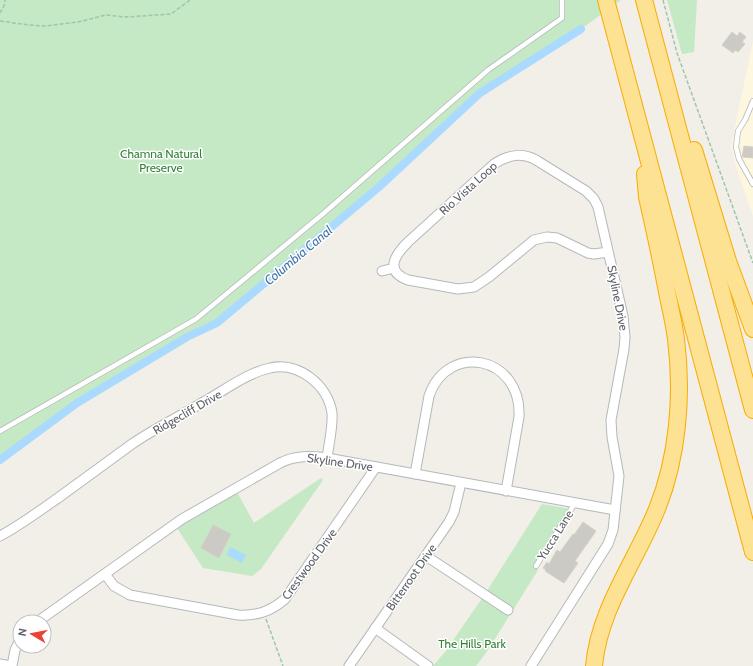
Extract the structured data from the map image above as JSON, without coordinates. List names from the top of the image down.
{
  "streets": {
    "street": [
      "Rio Vista Loop",
      "Skyline Drive",
      "Ridgecliff Drive",
      "Crestwood Drive",
      "Bitterroot Drive"
    ],
    "lane": ["Yucca Lane"]
  },
  "crossings": [
    ["Rio Vista Loop", "Skyline Drive"],
    ["Skyline Drive", "Ridgecliff Drive"],
    ["Skyline Drive", "Yucca Lane"],
    ["Skyline Drive", "Crestwood Drive"],
    ["Skyline Drive", "Bitterroot Drive"]
  ],
  "water": ["Columbia Canal"],
  "parks": ["Chamna Natural Preserve", "The Hills Park"],
  "north": "left"
}
